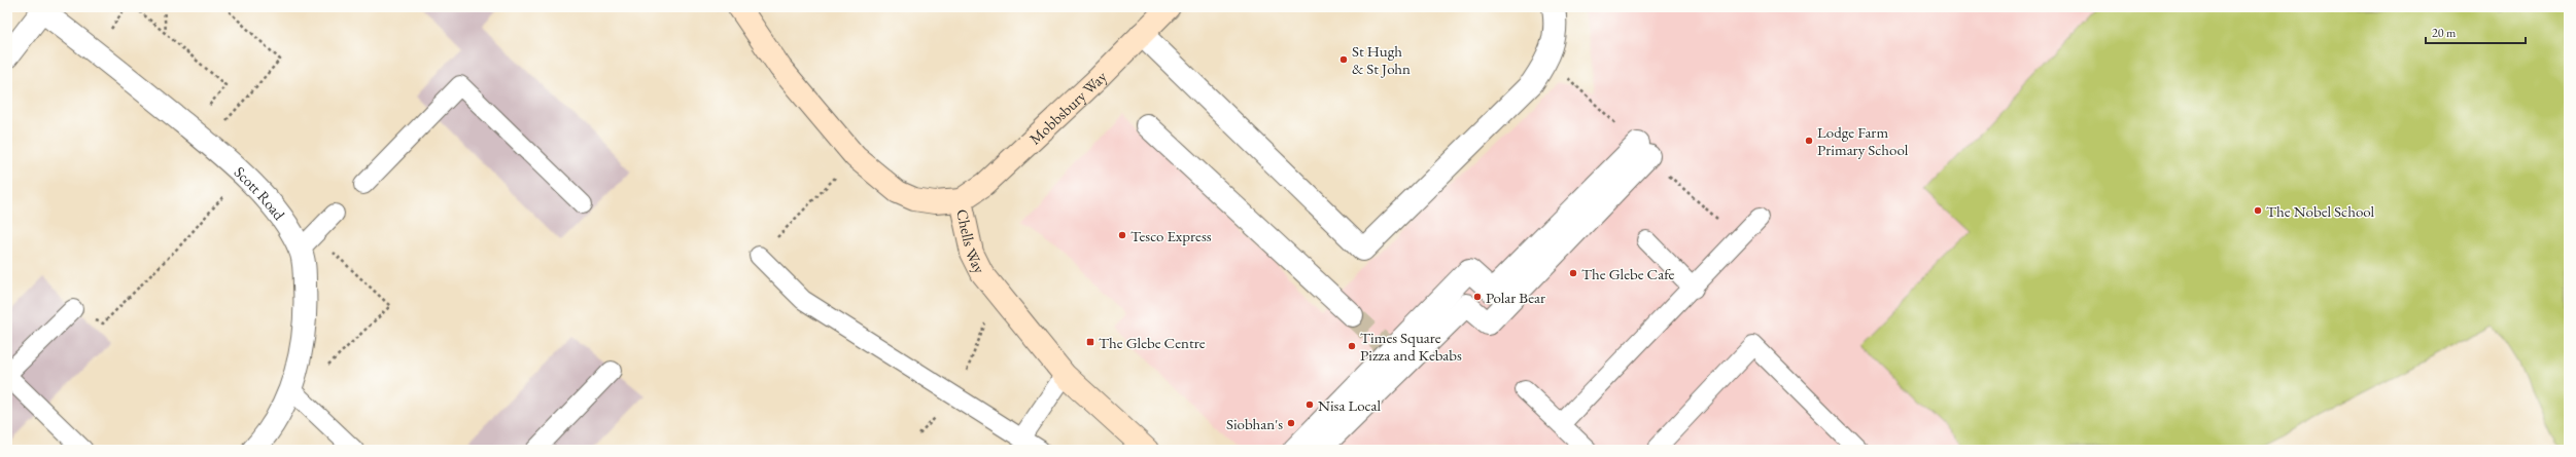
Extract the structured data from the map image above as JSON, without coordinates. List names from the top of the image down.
{
  "streets": {
    "street": ["Mobbsbury Way", "Scott Road", "Chells Way"]
  },
  "crossings": [
    ["Mobbsbury Way", "Chells Way"]
  ],
  "places": {
    "other": [
      "St Hugh & St John",
      "Lodge Farm Primary School",
      "The Nobel School",
      "Tesco Express",
      "The Glebe Cafe",
      "Polar Bear",
      "Times Square Pizza and Kebabs",
      "Nisa Local",
      "Siobhan's"
    ],
    "transit": ["The Glebe Centre"]
  },
  "scale_bar": "20 m"
}
